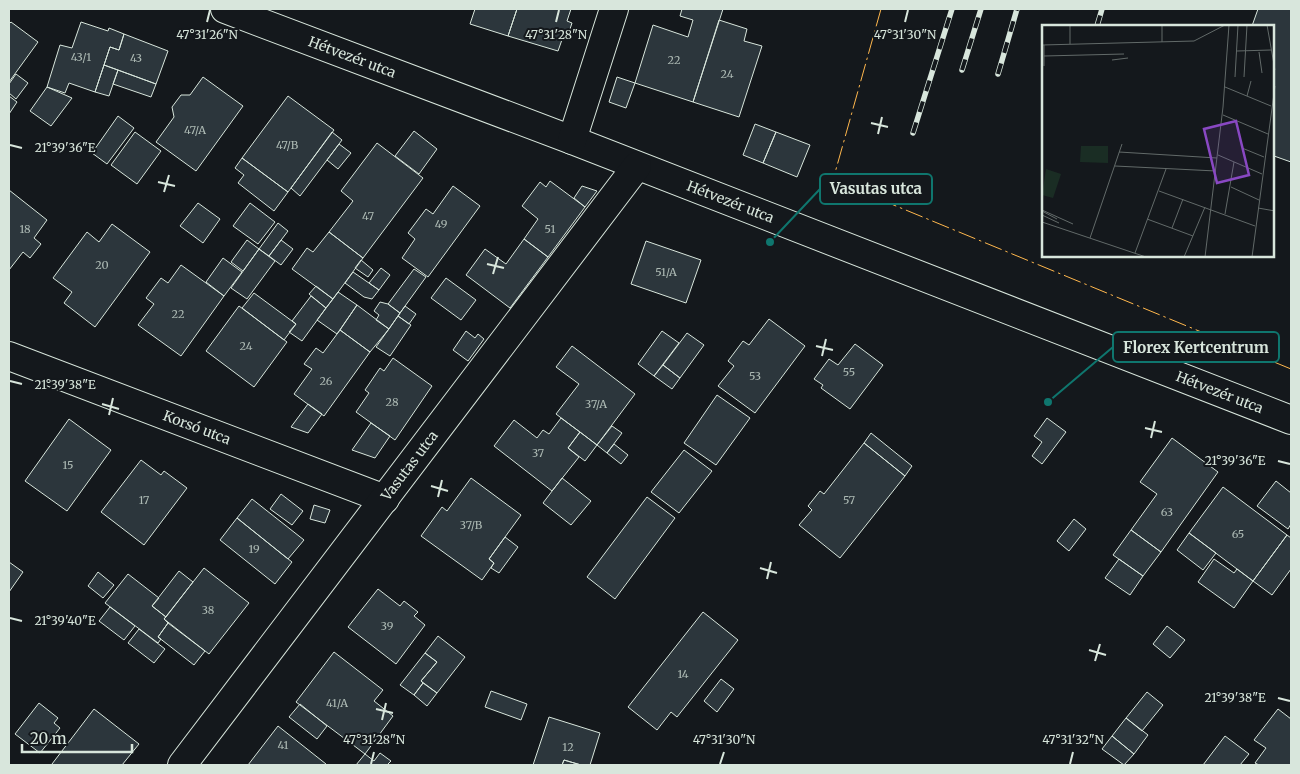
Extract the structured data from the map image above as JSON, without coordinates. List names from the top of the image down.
{
  "streets": {
    "street": ["Hétvezér utca", "Korsó utca", "Vasutas utca"]
  },
  "crossings": [
    ["Hétvezér utca", "Vasutas utca"],
    ["Korsó utca", "Vasutas utca"]
  ],
  "places": ["Vasutas utca", "Florex Kertcentrum"],
  "house_numbers": [
    "43/1",
    "43",
    "22",
    "24",
    "47/A",
    "47/B",
    "47",
    "49",
    "18",
    "51",
    "20",
    "51/A",
    "22",
    "24",
    "55",
    "53",
    "26",
    "28",
    "37/A",
    "37",
    "15",
    "17",
    "57",
    "63",
    "37/B",
    "65",
    "19",
    "38",
    "39",
    "14",
    "41/A",
    "41",
    "12"
  ],
  "scale_bar": "20 m",
  "coordinates": [
    "47°31'26\"N",
    "47°31'28\"N",
    "47°31'30\"N",
    "21°39'36\"E",
    "21°39'38\"E",
    "21°39'40\"E",
    "47°31'32\"N"
  ]
}
